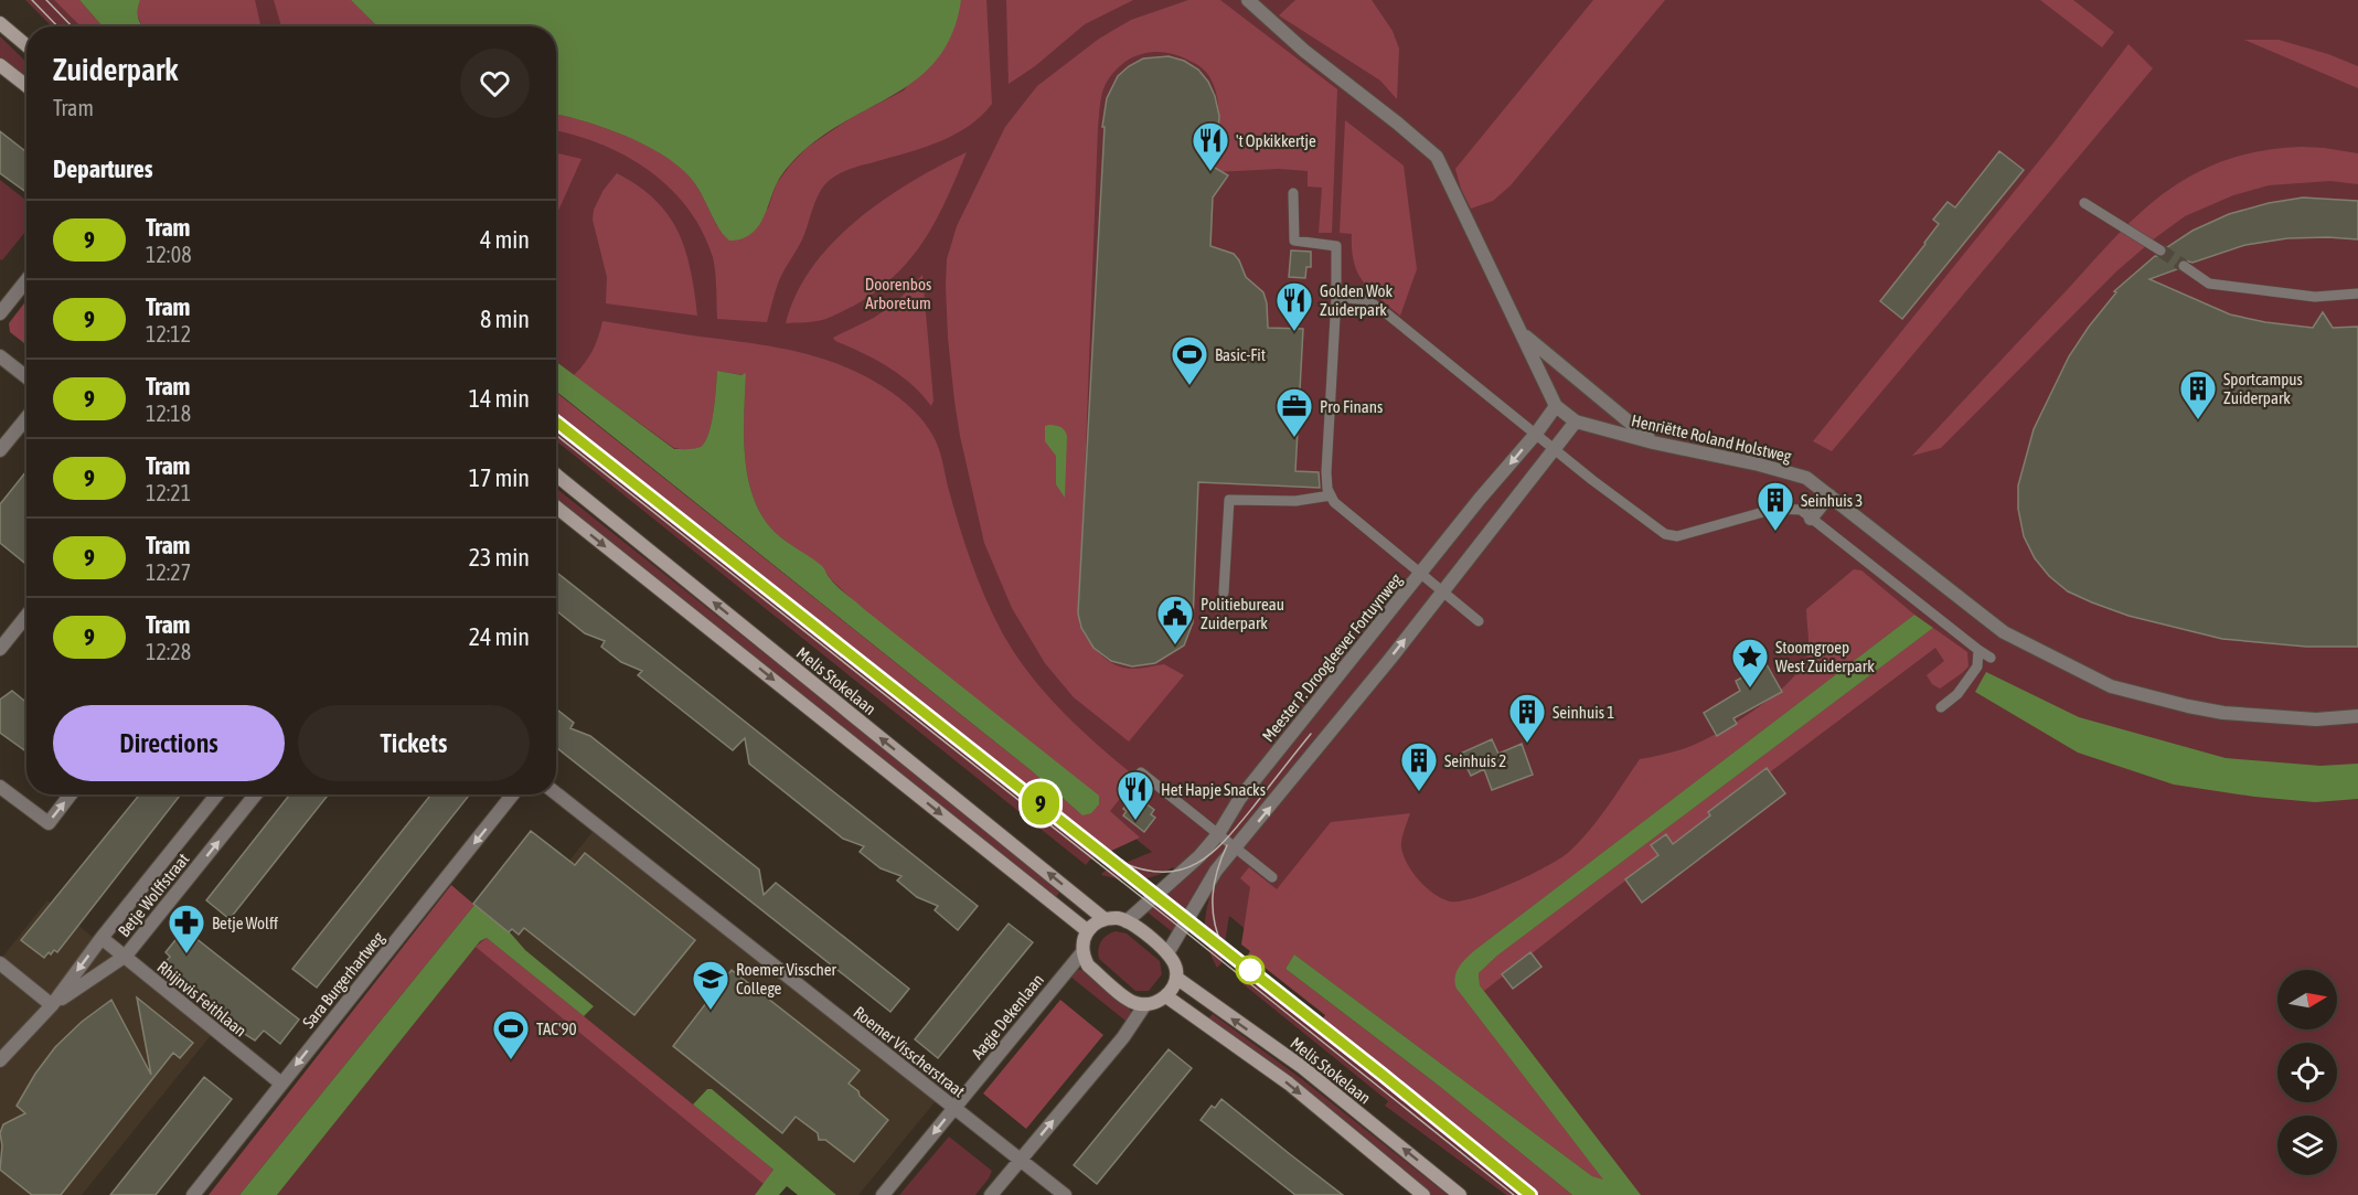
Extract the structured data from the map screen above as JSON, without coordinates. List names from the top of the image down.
{
  "streets": {
    "street": [
      "Henriëtte Roland Holstweg",
      "Meester P. Droogleever Fortuynweg",
      "Melis Stokelaan",
      "Betje Wolffstraat",
      "Sara Burgerhartweg",
      "Rhijnvis Feithlaan",
      "Aagje Dekenlaan",
      "Roemer Visscherstraat"
    ]
  },
  "crossings": [
    ["Henriëtte Roland Holstweg", "Meester P. Droogleever Fortuynweg"],
    ["Meester P. Droogleever Fortuynweg", "Melis Stokelaan"],
    ["Meester P. Droogleever Fortuynweg", "Aagje Dekenlaan"],
    ["Melis Stokelaan", "Aagje Dekenlaan"],
    ["Betje Wolffstraat", "Rhijnvis Feithlaan"],
    ["Sara Burgerhartweg", "Rhijnvis Feithlaan"],
    ["Aagje Dekenlaan", "Roemer Visscherstraat"]
  ],
  "one_way": ["Sara Burgerhartweg"],
  "parks": ["Doorenbos Arboretum"],
  "places": {
    "restaurant": ["'t Opkikkertje", "Golden Wok Zuiderpark", "Het Hapje Snacks"],
    "sports": ["Basic-Fit", "TAC'90"],
    "building": [
      "Sportcampus Zuiderpark",
      "Seinhuis 3",
      "Seinhuis 1",
      "Seinhuis 2"
    ],
    "office": ["Pro Finans"],
    "public building": ["Politiebureau Zuiderpark"],
    "place": ["Stoomgroep West Zuiderpark"],
    "pharmacy": ["Betje Wolff"],
    "school or university": ["Roemer Visscher College"]
  },
  "lines": ["tram line 9"],
  "north": "right",
  "page": {
    "on_map": "9",
    "heading": [
      ["Zuiderpark", "Tram"],
      "Departures"
    ],
    "list": [
      {
        "mark": "9",
        "name": "Tram",
        "note": "12:08",
        "value": "4 min"
      },
      {
        "mark": "9",
        "name": "Tram",
        "note": "12:12",
        "value": "8 min"
      },
      {
        "mark": "9",
        "name": "Tram",
        "note": "12:18",
        "value": "14 min"
      },
      {
        "mark": "9",
        "name": "Tram",
        "note": "12:21",
        "value": "17 min"
      },
      {
        "mark": "9",
        "name": "Tram",
        "note": "12:27",
        "value": "23 min"
      },
      {
        "mark": "9",
        "name": "Tram",
        "note": "12:28",
        "value": "24 min"
      }
    ],
    "buttons": ["Directions", "Tickets"]
  }
}
